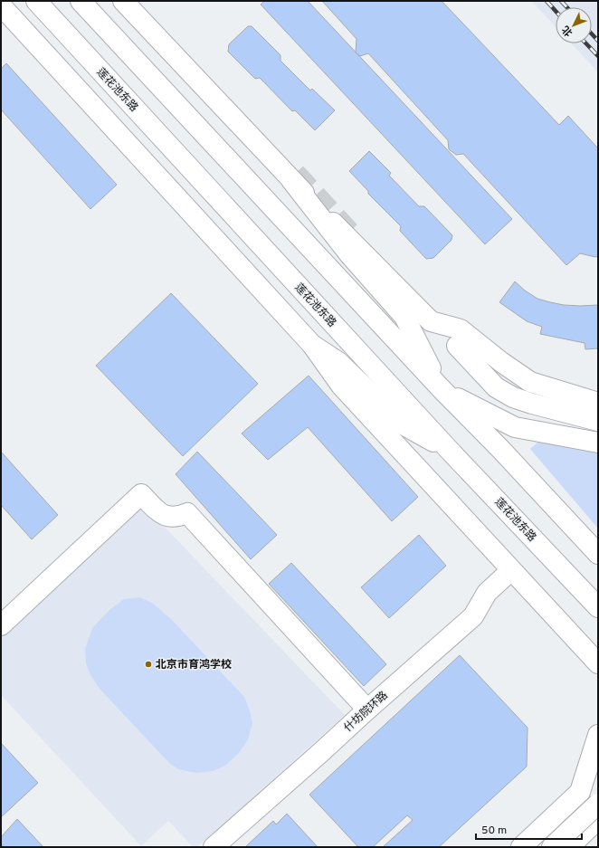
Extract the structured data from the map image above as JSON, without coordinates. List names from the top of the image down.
{
  "streets": {
    "main road": ["莲花池东路", "什坊院环路"]
  },
  "places": ["北京市育鸿学校"],
  "scale_bar": "50 m",
  "north": "bottom left"
}
